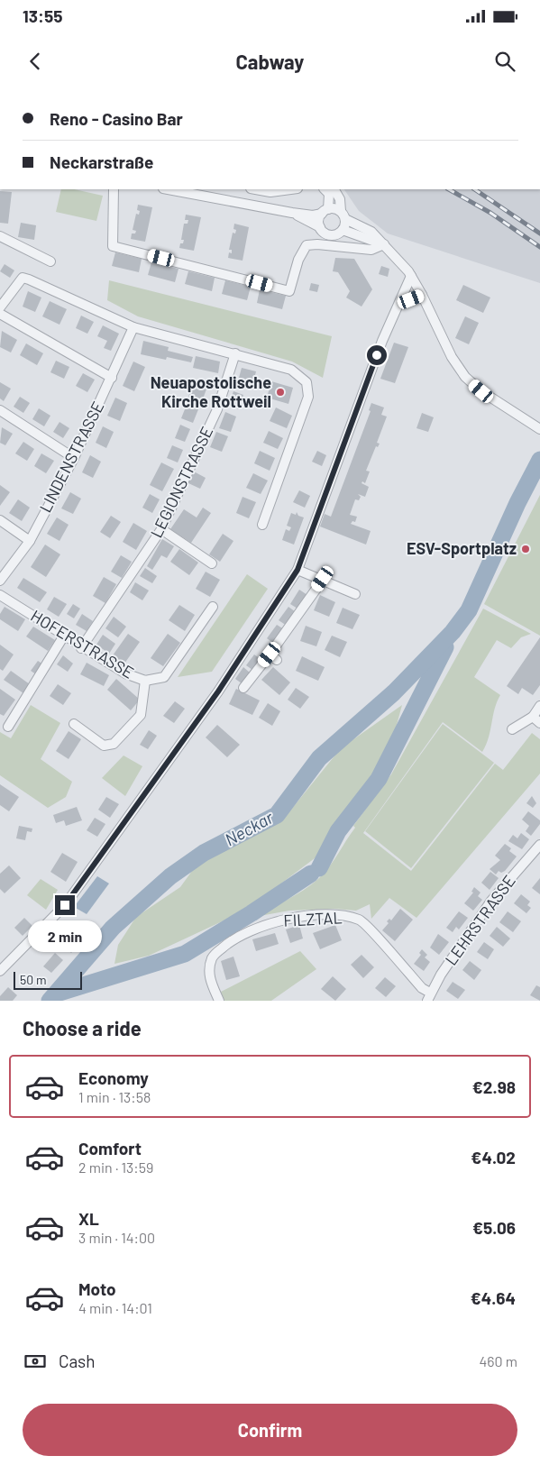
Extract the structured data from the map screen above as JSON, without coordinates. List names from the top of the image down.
{
  "streets": {
    "street": [
      "LINDENSTRASSE",
      "LEGIONSTRASSE",
      "HOFERSTRASSE",
      "FILZTAL",
      "LEHRSTRASSE"
    ]
  },
  "crossings": [
    ["LEGIONSTRASSE", "HOFERSTRASSE"],
    ["FILZTAL", "LEHRSTRASSE"]
  ],
  "water": ["Neckar"],
  "places": ["Neuapostolische Kirche Rottweil", "ESV-Sportplatz"],
  "scale_bar": "50 m",
  "page": {
    "status": "13:55",
    "header": "Cabway",
    "banner": ["Reno - Casino Bar", "Neckarstraße"],
    "bubble": "2 min",
    "scale": "50 m",
    "heading": "Choose a ride",
    "list": [
      {
        "name": "Economy",
        "note": "1 min · 13:58",
        "value": "€2.98"
      },
      {
        "name": "Comfort",
        "note": "2 min · 13:59",
        "value": "€4.02"
      },
      {
        "name": "XL",
        "note": "3 min · 14:00",
        "value": "€5.06"
      },
      {
        "name": "Moto",
        "note": "4 min · 14:01",
        "value": "€4.64"
      }
    ],
    "pay": ["Cash", "460 m"],
    "buttons": "Confirm"
  }
}
